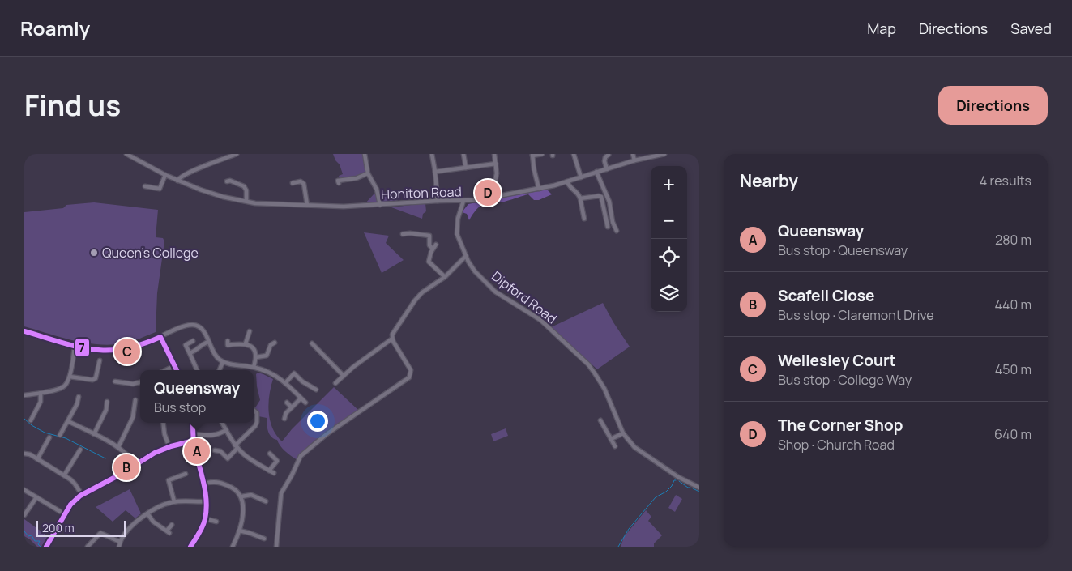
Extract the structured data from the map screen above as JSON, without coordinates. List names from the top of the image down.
{
  "streets": {
    "street": ["Honiton Road", "Dipford Road"]
  },
  "crossings": [
    ["Honiton Road", "Dipford Road"]
  ],
  "places": ["Queen's College"],
  "lines": ["transit line 7"],
  "scale_bar": "200 m",
  "page": {
    "header": "Roamly",
    "nav": ["Map", "Directions", "Saved"],
    "title": "Find us",
    "buttons": "Directions",
    "heading": ["Nearby", "4 results"],
    "map_buttons": ["+", "−"],
    "pins": [
      "D",
      "C",
      "A",
      "B"
    ],
    "list": [
      {
        "mark": "A",
        "name": "Queensway",
        "note": "Bus stop · Queensway",
        "value": "280 m"
      },
      {
        "mark": "B",
        "name": "Scafell Close",
        "note": "Bus stop · Claremont Drive",
        "value": "440 m"
      },
      {
        "mark": "C",
        "name": "Wellesley Court",
        "note": "Bus stop · College Way",
        "value": "450 m"
      },
      {
        "mark": "D",
        "name": "The Corner Shop",
        "note": "Shop · Church Road",
        "value": "640 m"
      }
    ],
    "popup": ["Queensway", "Bus stop"],
    "scale": "200 m"
  }
}
